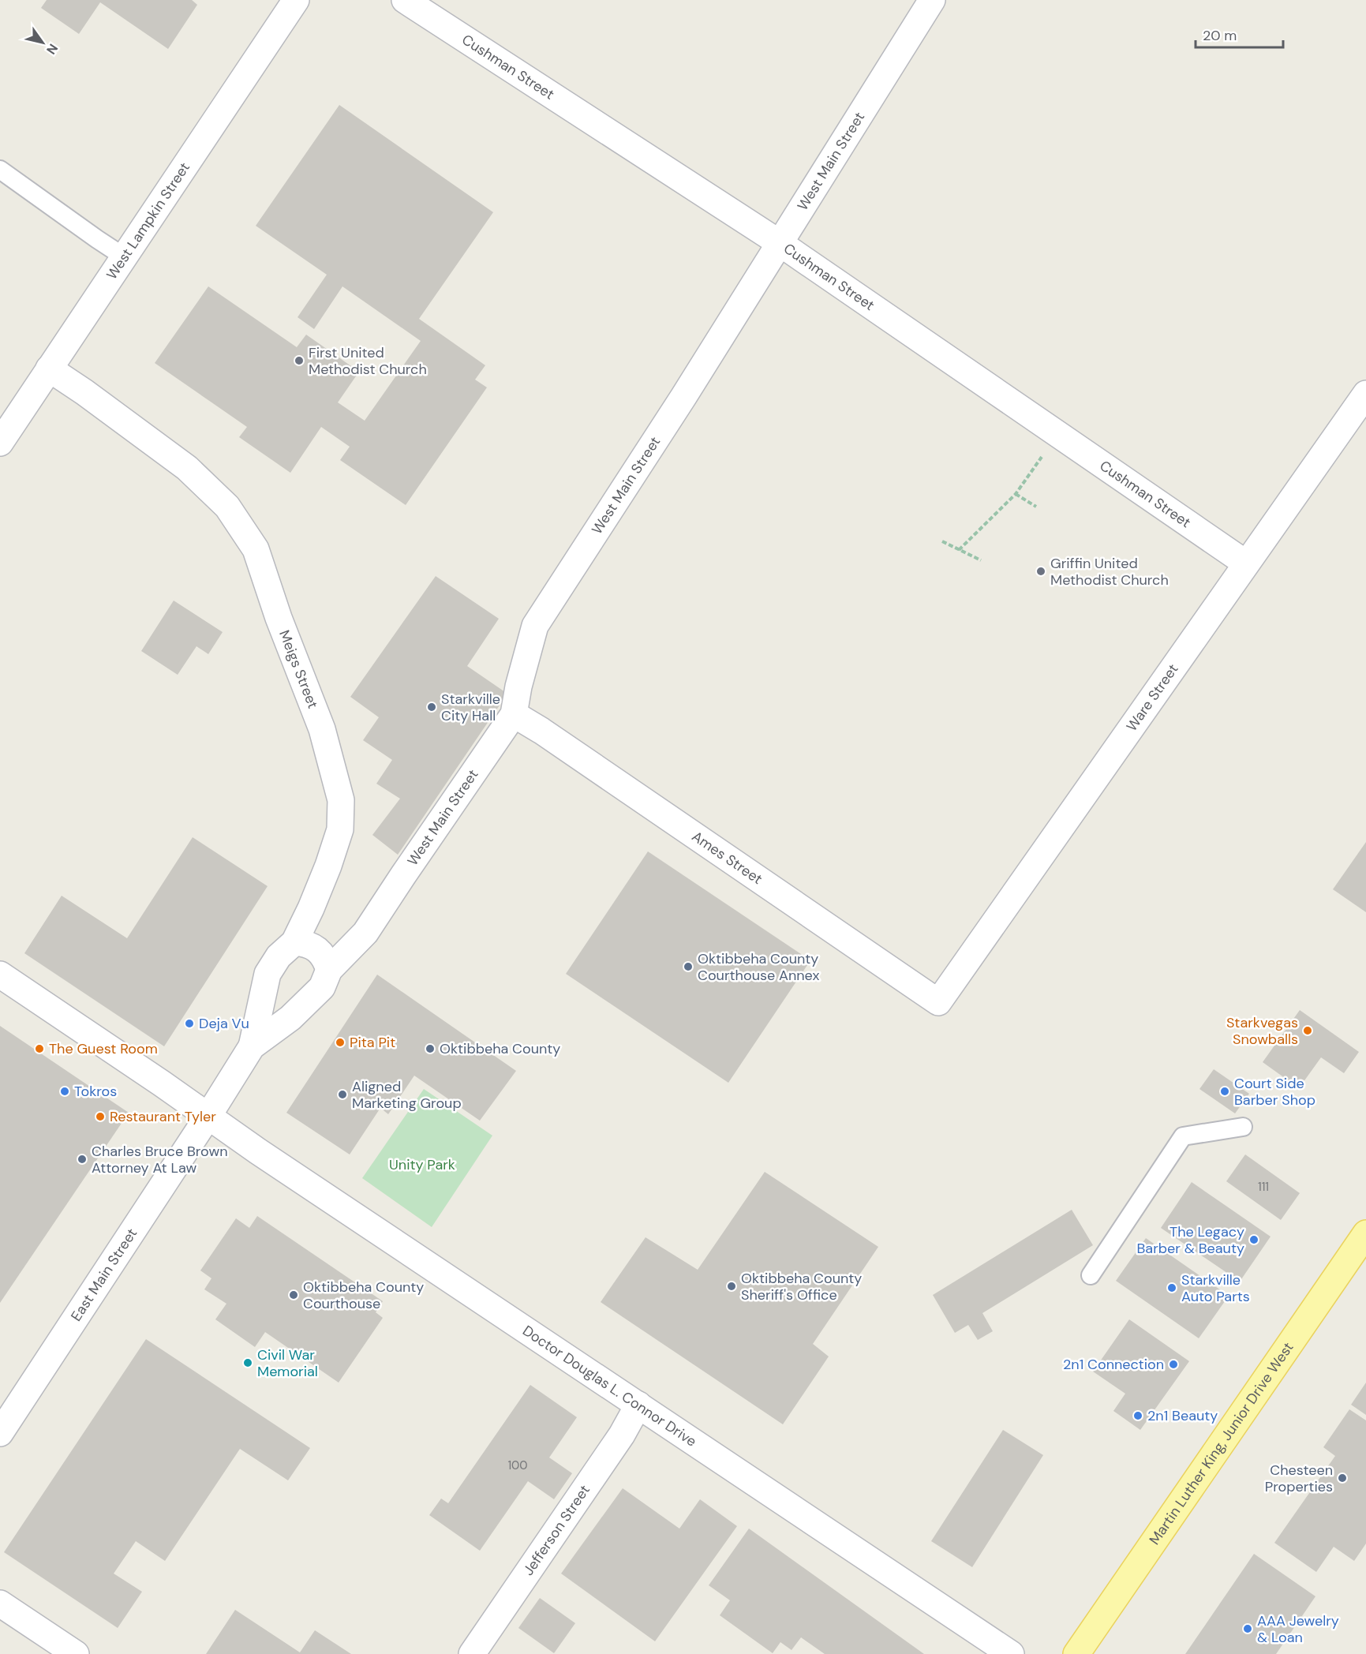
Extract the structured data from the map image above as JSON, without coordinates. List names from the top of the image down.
{
  "streets": {
    "main road": ["Martin Luther King, Junior Drive West"],
    "street": [
      "Cushman Street",
      "West Main Street",
      "West Lampkin Street",
      "Meigs Street",
      "Ware Street",
      "Ames Street",
      "East Main Street",
      "Doctor Douglas L. Connor Drive",
      "Jefferson Street"
    ]
  },
  "crossings": [
    ["Cushman Street", "West Main Street"],
    ["Cushman Street", "Ware Street"],
    ["West Main Street", "Meigs Street"],
    ["West Main Street", "Ames Street"],
    ["West Main Street", "East Main Street"],
    ["West Main Street", "Doctor Douglas L. Connor Drive"],
    ["West Lampkin Street", "Meigs Street"],
    ["Ware Street", "Ames Street"],
    ["East Main Street", "Doctor Douglas L. Connor Drive"],
    ["Doctor Douglas L. Connor Drive", "Jefferson Street"]
  ],
  "parks": ["Unity Park"],
  "places": [
    "First United Methodist Church",
    "Griffin United Methodist Church",
    "Starkville City Hall",
    "Oktibbeha County Courthouse Annex",
    "Deja Vu",
    "Starkvegas Snowballs",
    "Pita Pit",
    "The Guest Room",
    "Oktibbeha County",
    "Tokros",
    "Court Side Barber Shop",
    "Aligned Marketing Group",
    "Restaurant Tyler",
    "Charles Bruce Brown Attorney At Law",
    "The Legacy Barber & Beauty",
    "Oktibbeha County Sheriff's Office",
    "Starkville Auto Parts",
    "Oktibbeha County Courthouse",
    "Civil War Memorial",
    "2n1 Connection",
    "2n1 Beauty",
    "Chesteen Properties",
    "AAA Jewelry & Loan"
  ],
  "house_numbers": ["111", "100"],
  "scale_bar": "20 m",
  "north": "bottom right"
}
